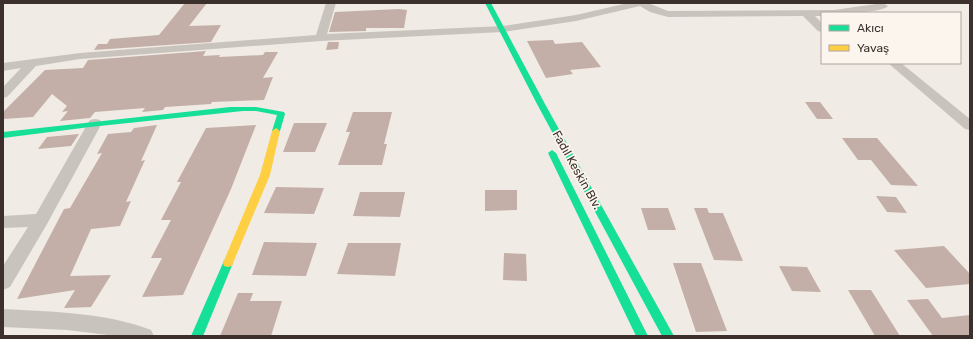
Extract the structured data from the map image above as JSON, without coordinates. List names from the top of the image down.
{
  "streets": {
    "street": ["Fadıl Keskin Blv."]
  },
  "legend": ["Akıcı", "Yavaş"]
}
